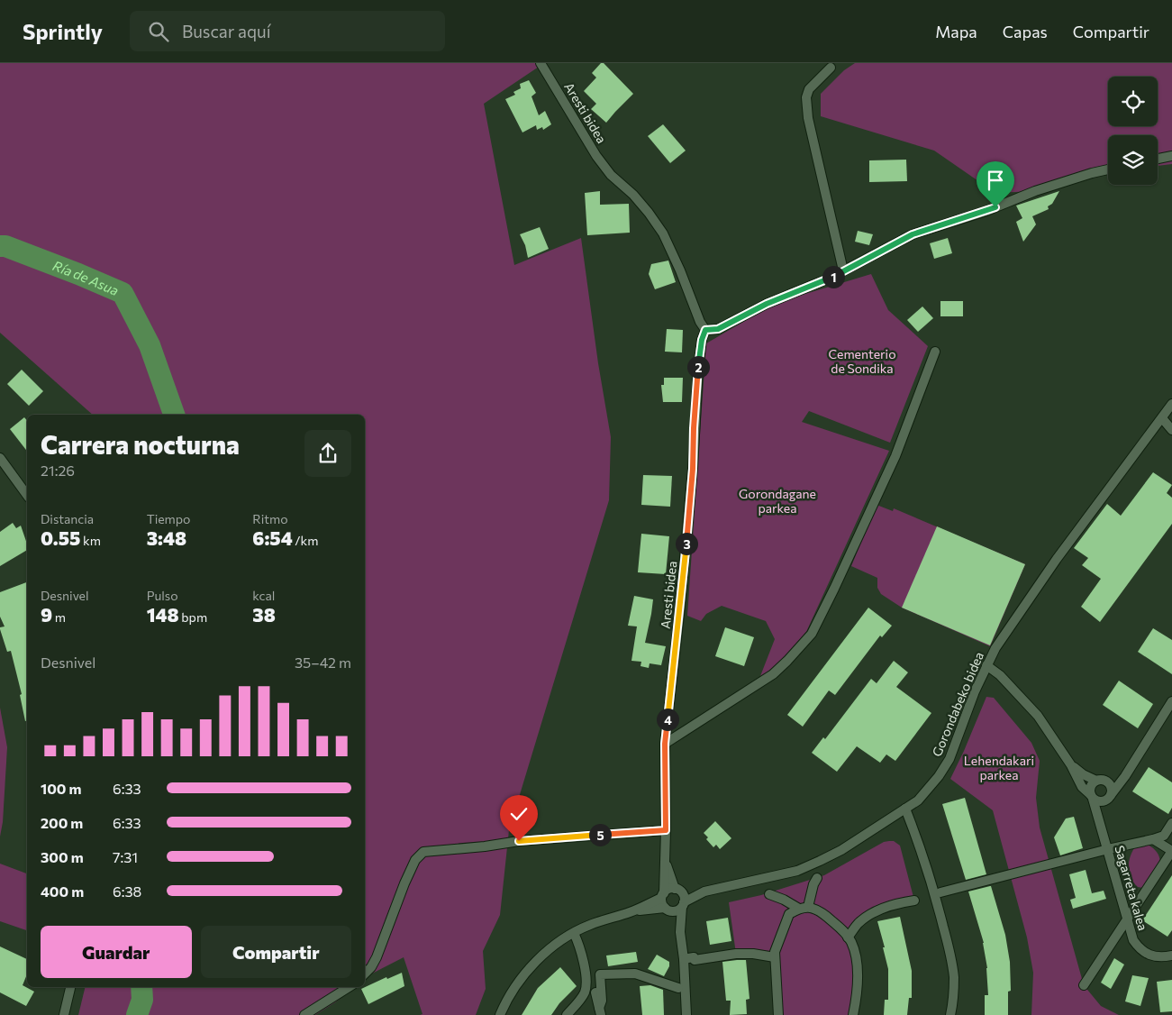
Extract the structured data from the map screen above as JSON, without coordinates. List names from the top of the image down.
{
  "streets": {
    "street": ["Aresti bidea", "Gorondabeko bidea", "Sagarreta kalea"]
  },
  "crossings": [
    ["Aresti bidea", "Gorondabeko bidea"]
  ],
  "water": ["Ría de Asua"],
  "parks": ["Cementerio de Sondika", "Gorondagane parkea", "Lehendakari parkea"],
  "page": {
    "header": "Sprintly",
    "search": "Buscar aquí",
    "nav": ["Mapa", "Capas", "Compartir"],
    "pins": [
      "1",
      "2",
      "3",
      "4",
      "5"
    ],
    "heading": ["Carrera nocturna", "21:26"],
    "stats": [
      ["Distancia", "0.55 km"],
      ["Tiempo", "3:48"],
      ["Ritmo", "6:54 /km"],
      ["Desnivel", "9 m"],
      ["Pulso", "148 bpm"],
      ["kcal", "38"]
    ],
    "chart": ["Desnivel", "35–42 m"],
    "list": [
      {
        "name": "100 m",
        "note": "6:33"
      },
      {
        "name": "200 m",
        "note": "6:33"
      },
      {
        "name": "300 m",
        "note": "7:31"
      },
      {
        "name": "400 m",
        "note": "6:38"
      }
    ],
    "buttons": ["Guardar", "Compartir"]
  }
}
